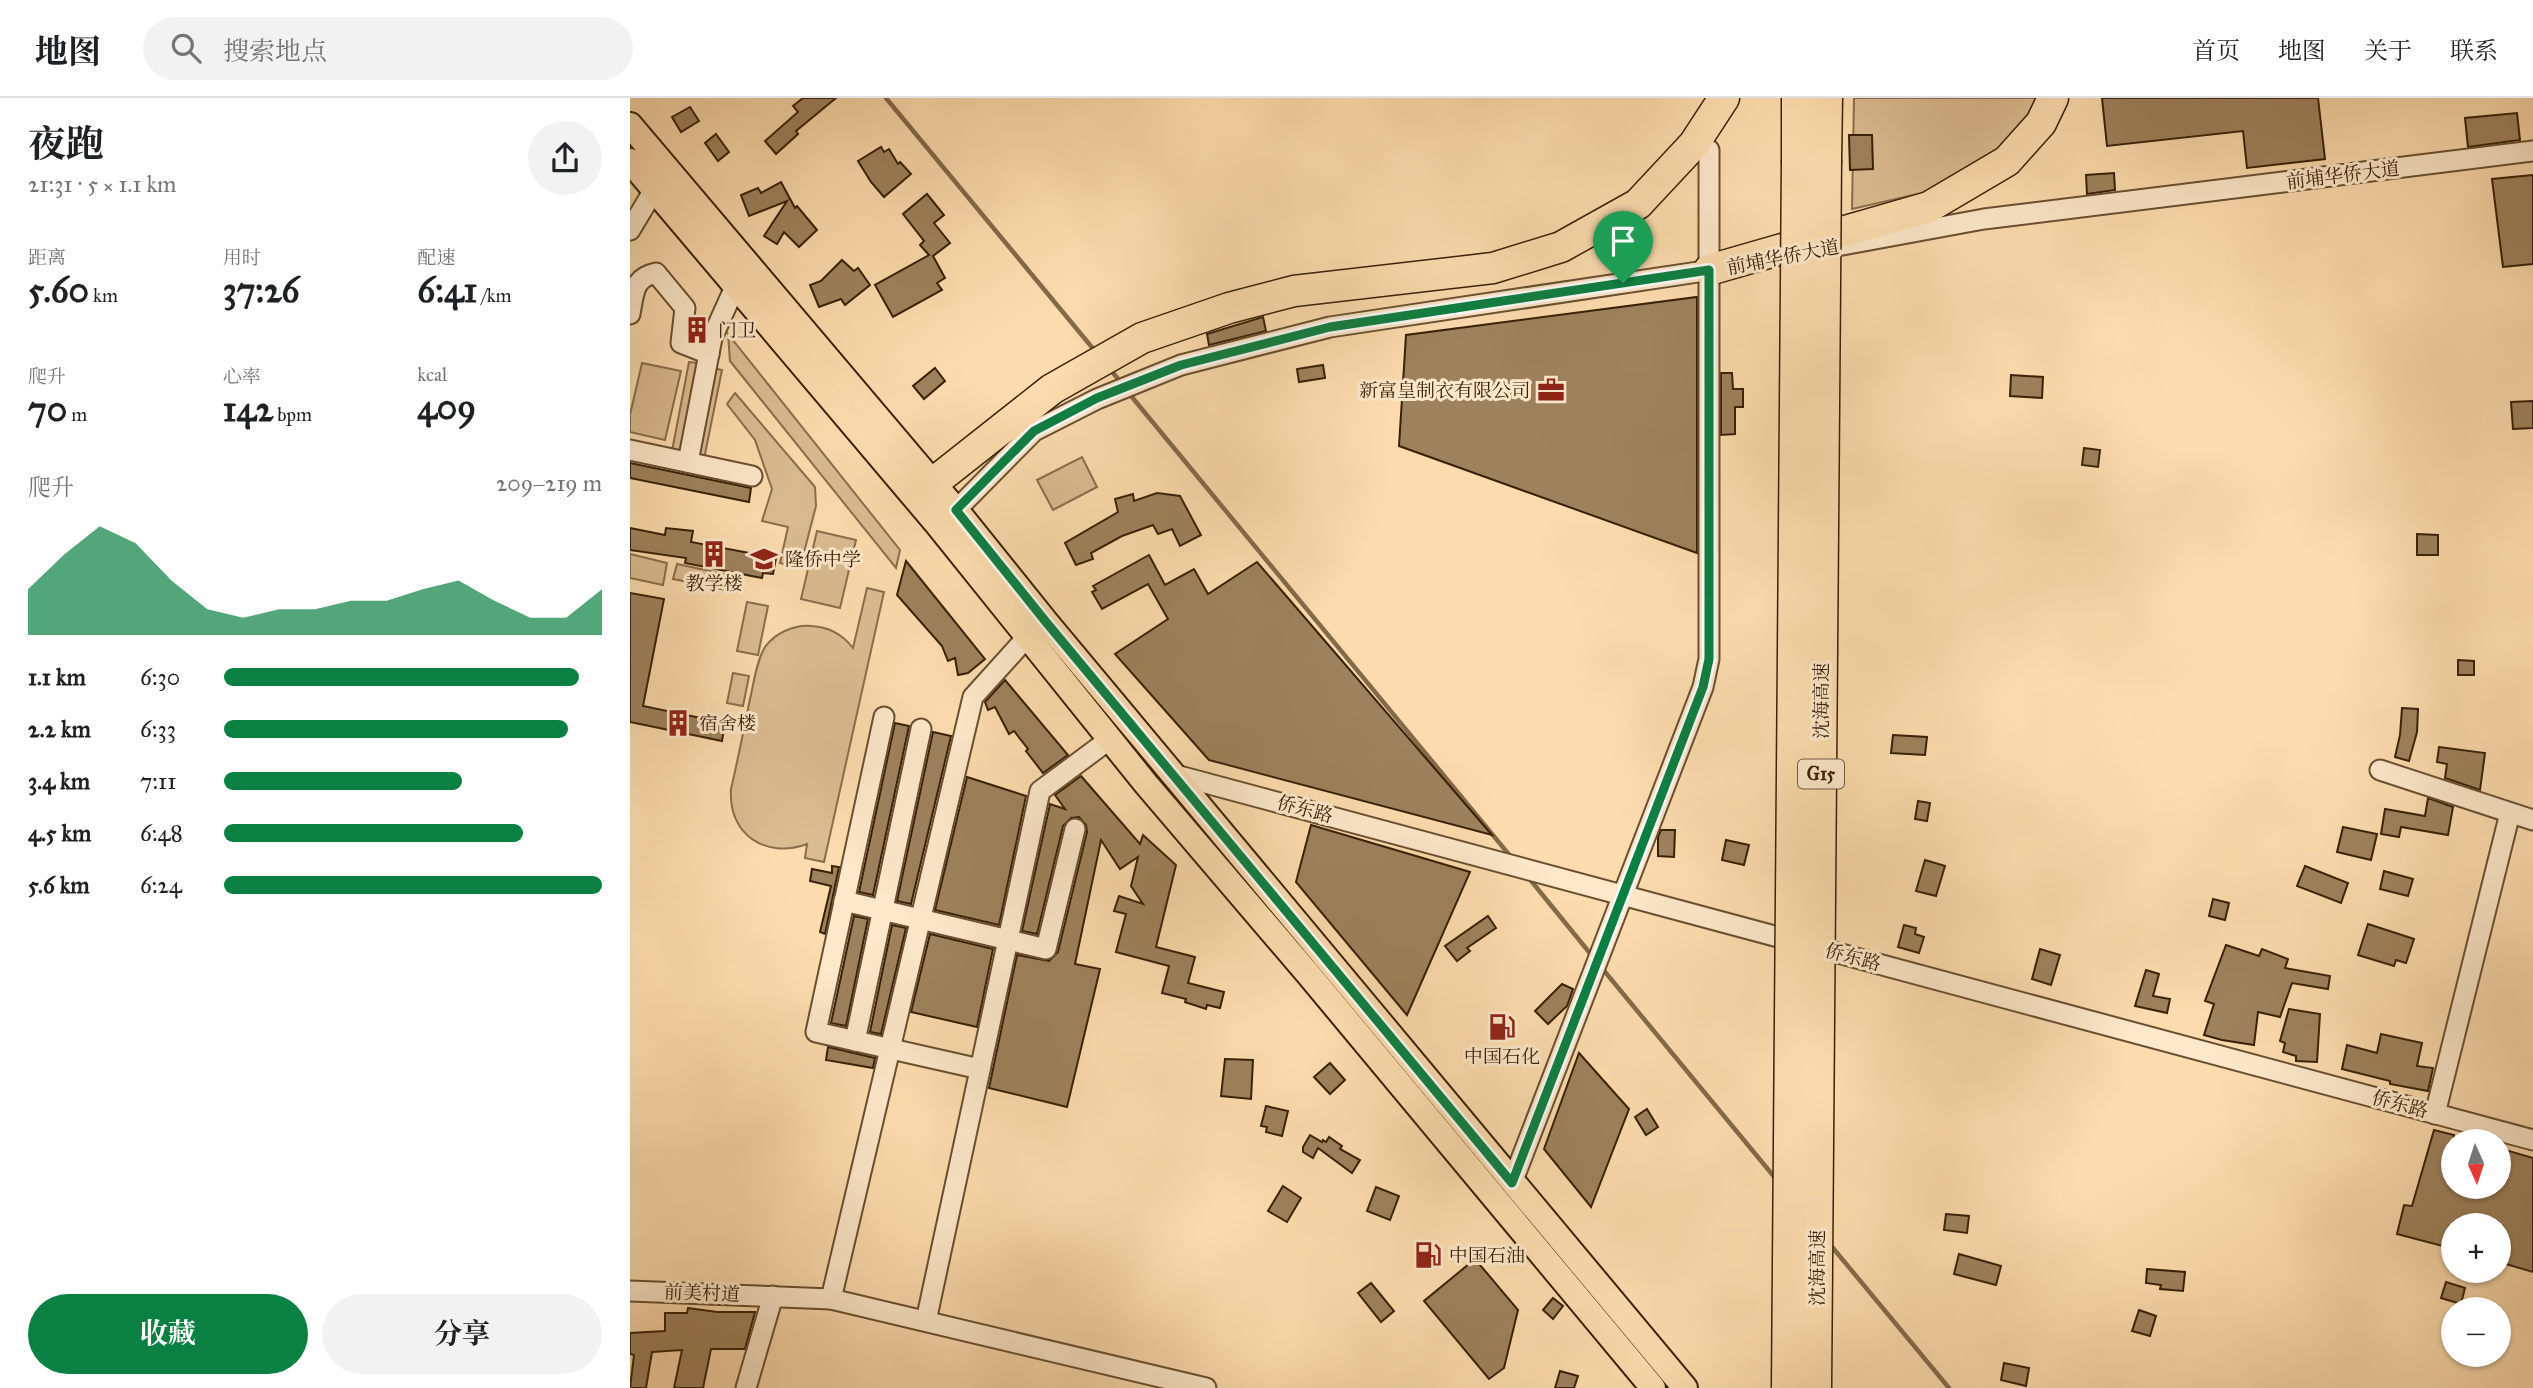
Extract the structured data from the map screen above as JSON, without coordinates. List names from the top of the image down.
{
  "streets": {
    "highway": ["沈海高速", "G15"],
    "street": ["前埔华侨大道", "侨东路", "前美村道"]
  },
  "places": {
    "building": ["门卫", "教学楼", "宿舍楼"],
    "office": ["新富皇制衣有限公司"],
    "school or university": ["隆侨中学"],
    "fuel station": ["中国石化", "中国石油"]
  },
  "north": "bottom",
  "page": {
    "header": "地图",
    "search": "搜索地点",
    "nav": [
      "首页",
      "地图",
      "关于",
      "联系"
    ],
    "heading": ["夜跑", "21:31 · 5 × 1.1 km"],
    "stats": [
      ["距离", "5.60 km"],
      ["用时", "37:26"],
      ["配速", "6:41 /km"],
      ["爬升", "70 m"],
      ["心率", "142 bpm"],
      ["kcal", "409"]
    ],
    "chart": ["爬升", "209–219 m"],
    "list": [
      {
        "name": "1.1 km",
        "note": "6:30"
      },
      {
        "name": "2.2 km",
        "note": "6:33"
      },
      {
        "name": "3.4 km",
        "note": "7:11"
      },
      {
        "name": "4.5 km",
        "note": "6:48"
      },
      {
        "name": "5.6 km",
        "note": "6:24"
      }
    ],
    "map_buttons": ["+", "−"],
    "buttons": ["收藏", "分享"]
  }
}
